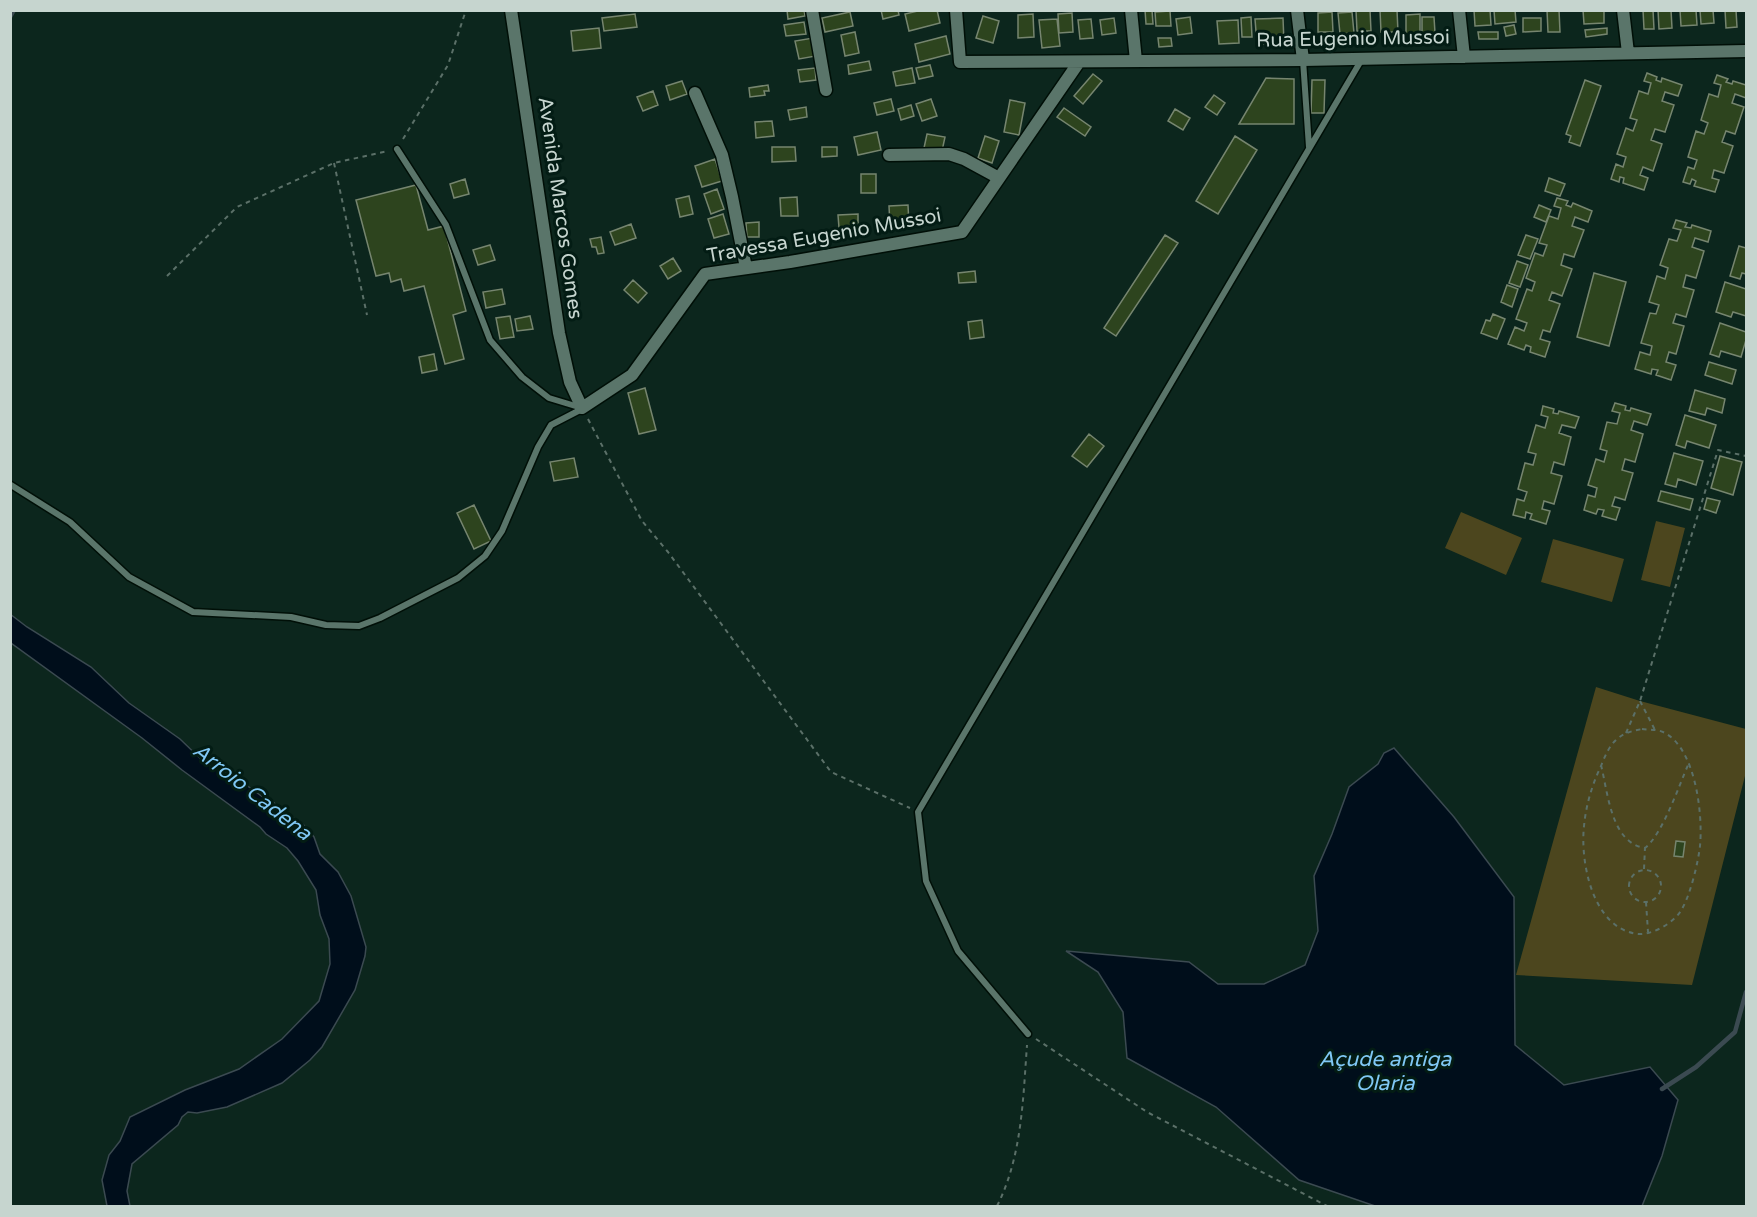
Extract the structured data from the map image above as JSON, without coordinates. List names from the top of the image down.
{
  "streets": {
    "street": ["Rua Eugenio Mussoi", "Avenida Marcos Gomes", "Travessa Eugenio Mussoi"]
  },
  "crossings": [
    ["Rua Eugenio Mussoi", "Travessa Eugenio Mussoi"],
    ["Avenida Marcos Gomes", "Travessa Eugenio Mussoi"]
  ],
  "water": ["Arroio Cadena", "Açude antiga Olaria"]
}
